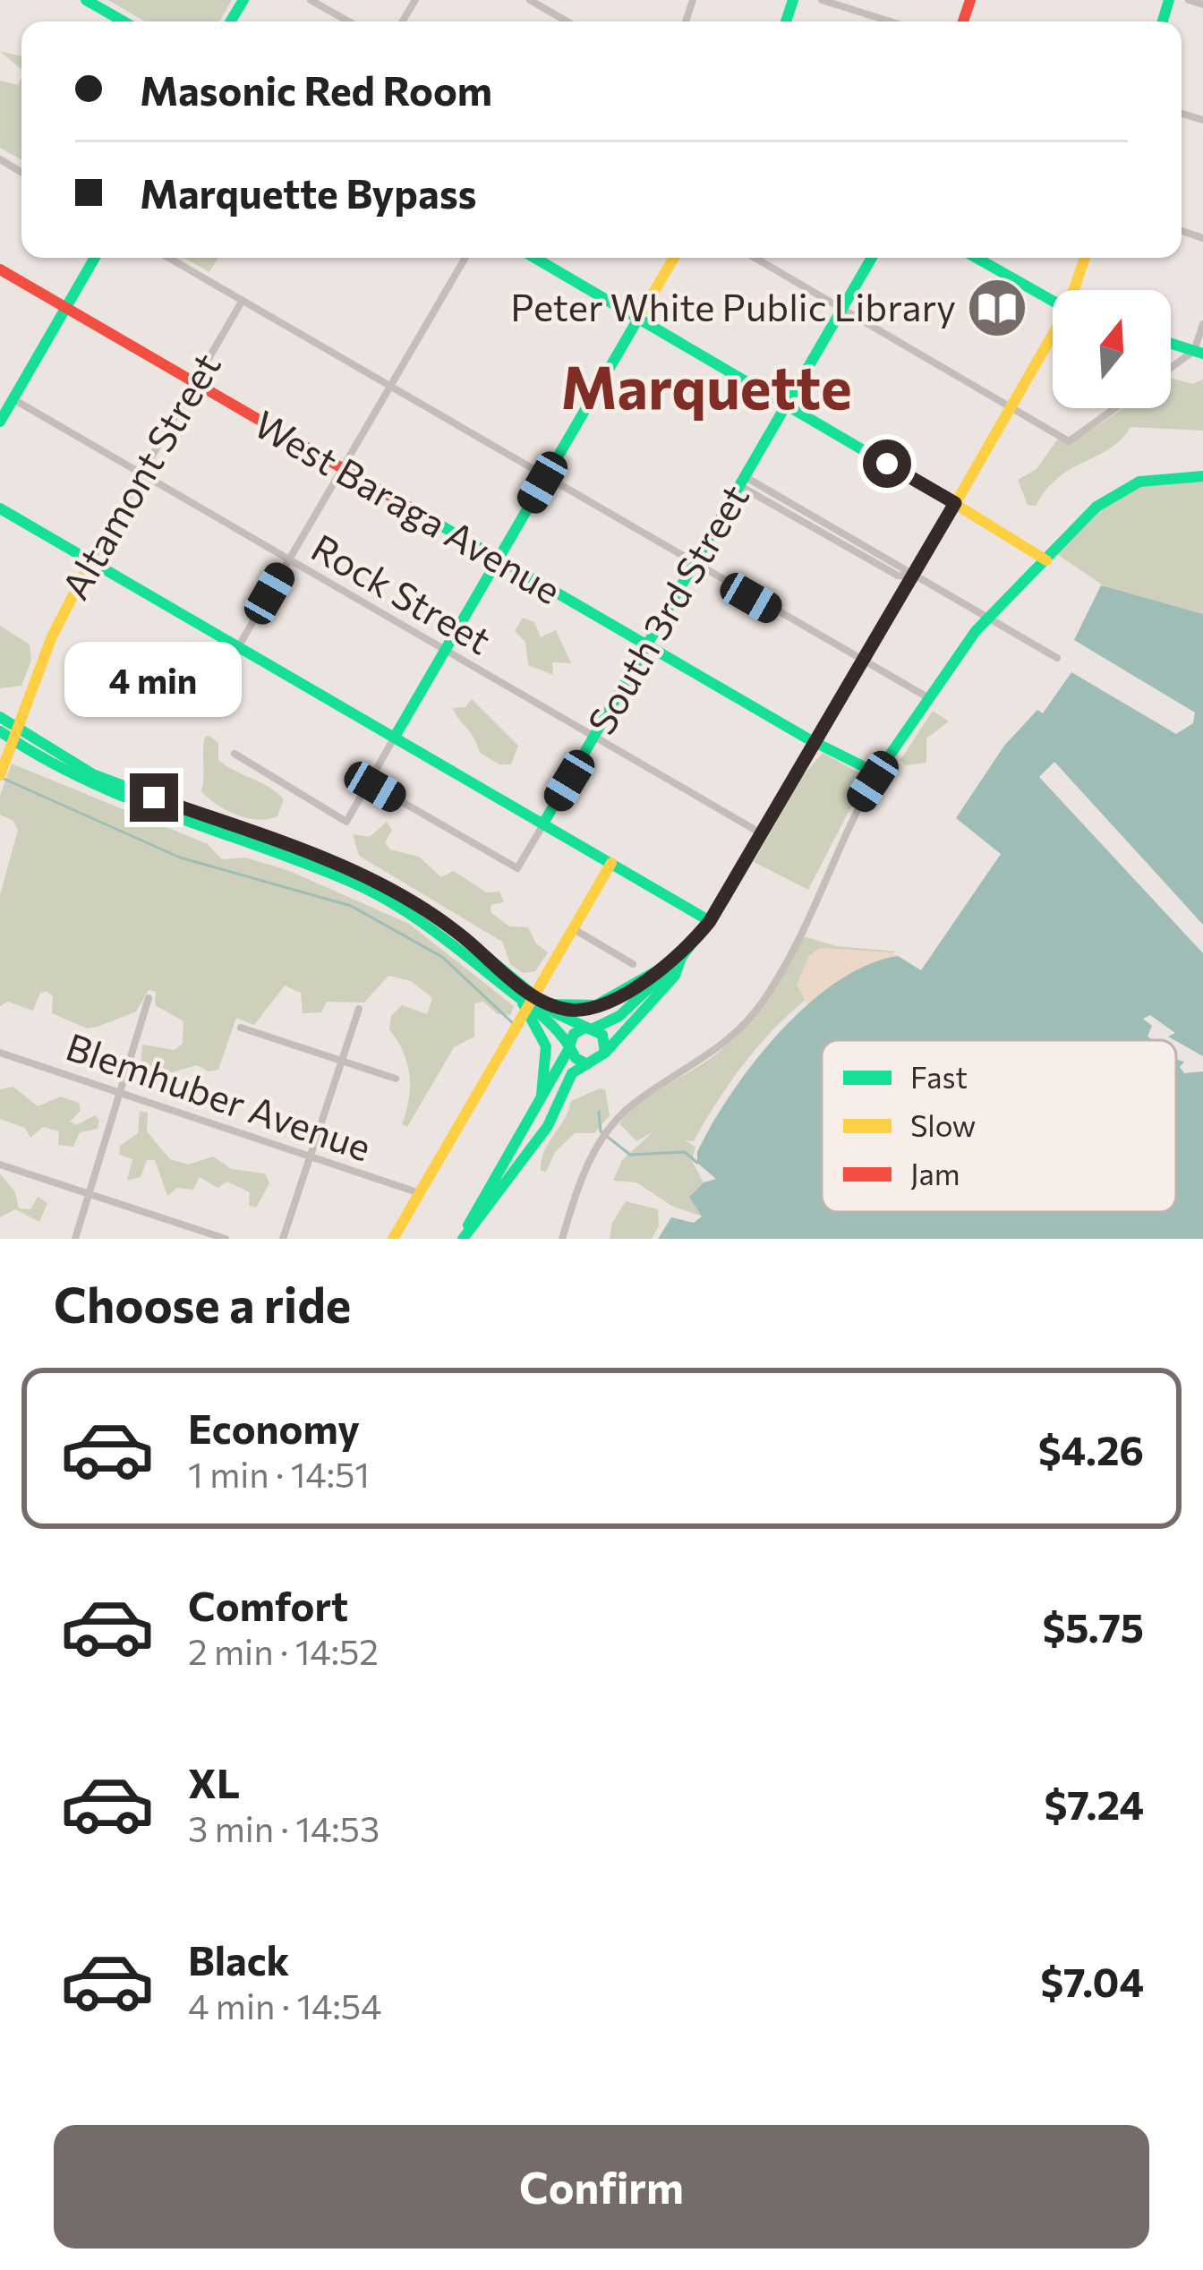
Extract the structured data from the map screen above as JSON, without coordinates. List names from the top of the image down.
{
  "streets": {
    "main road": ["Altamont Street", "West Baraga Avenue", "South 3rd Street"],
    "street": ["Rock Street", "Blemhuber Avenue"]
  },
  "crossings": [
    ["Altamont Street", "West Baraga Avenue"],
    ["Altamont Street", "Rock Street"],
    ["West Baraga Avenue", "South 3rd Street"],
    ["Rock Street", "South 3rd Street"]
  ],
  "districts": ["Marquette"],
  "places": {
    "library": ["Peter White Public Library"]
  },
  "legend": ["Fast", "Slow", "Jam"],
  "north": "top",
  "page": {
    "banner": ["Masonic Red Room", "Marquette Bypass"],
    "bubble": "4 min",
    "heading": "Choose a ride",
    "list": [
      {
        "name": "Economy",
        "note": "1 min · 14:51",
        "value": "$4.26"
      },
      {
        "name": "Comfort",
        "note": "2 min · 14:52",
        "value": "$5.75"
      },
      {
        "name": "XL",
        "note": "3 min · 14:53",
        "value": "$7.24"
      },
      {
        "name": "Black",
        "note": "4 min · 14:54",
        "value": "$7.04"
      }
    ],
    "buttons": "Confirm"
  }
}
